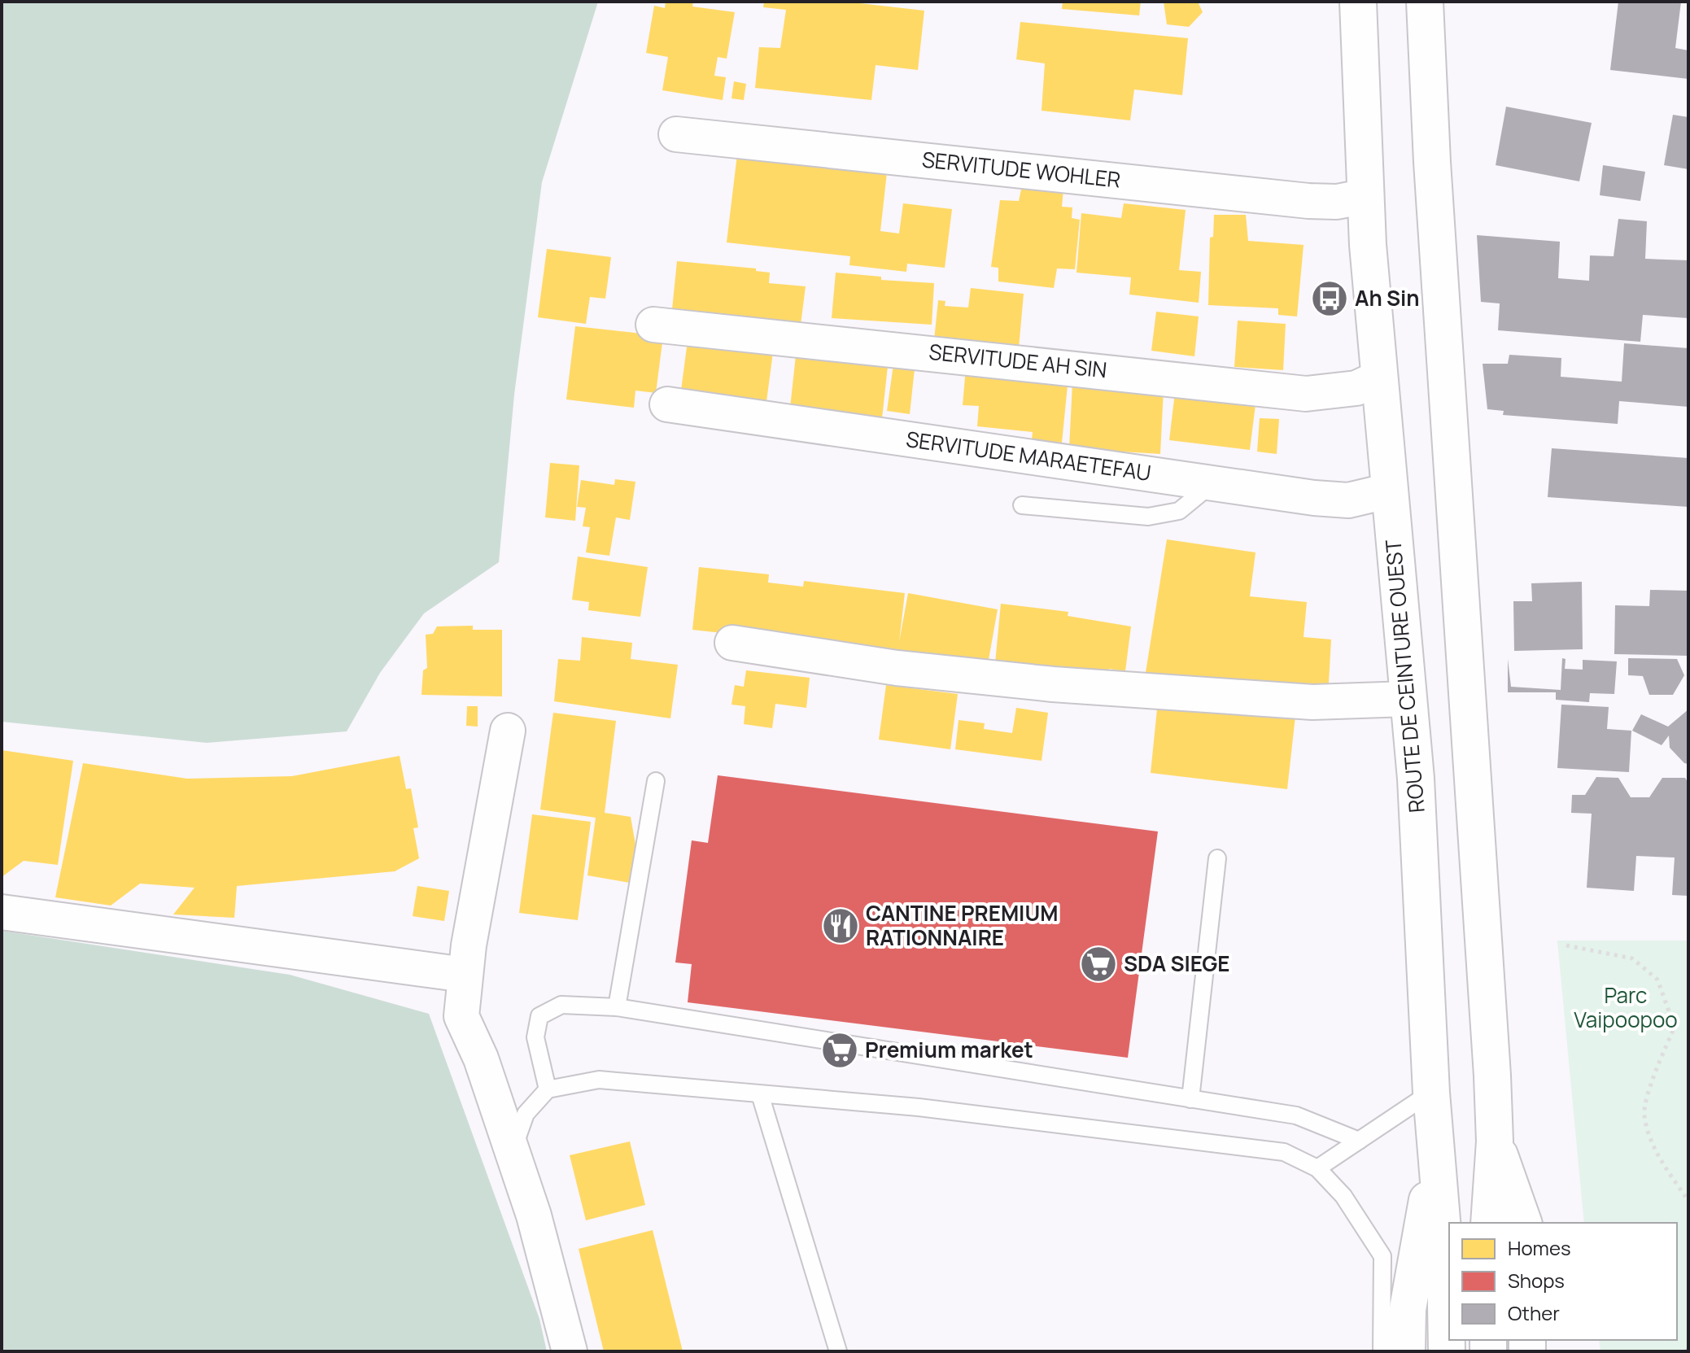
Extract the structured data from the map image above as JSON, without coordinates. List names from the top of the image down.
{
  "streets": {
    "main road": ["ROUTE DE CEINTURE OUEST"],
    "street": ["SERVITUDE WOHLER", "SERVITUDE AH SIN", "SERVITUDE MARAETEFAU"]
  },
  "crossings": [
    ["SERVITUDE WOHLER", "ROUTE DE CEINTURE OUEST"],
    ["SERVITUDE AH SIN", "ROUTE DE CEINTURE OUEST"],
    ["SERVITUDE MARAETEFAU", "ROUTE DE CEINTURE OUEST"]
  ],
  "parks": ["Parc Vaipoopoo"],
  "places": {
    "bus stop": ["Ah Sin"],
    "restaurant": ["CANTINE PREMIUM RATIONNAIRE"],
    "supermarket": ["SDA SIEGE", "Premium market"]
  },
  "legend": ["Homes", "Shops", "Other"]
}
